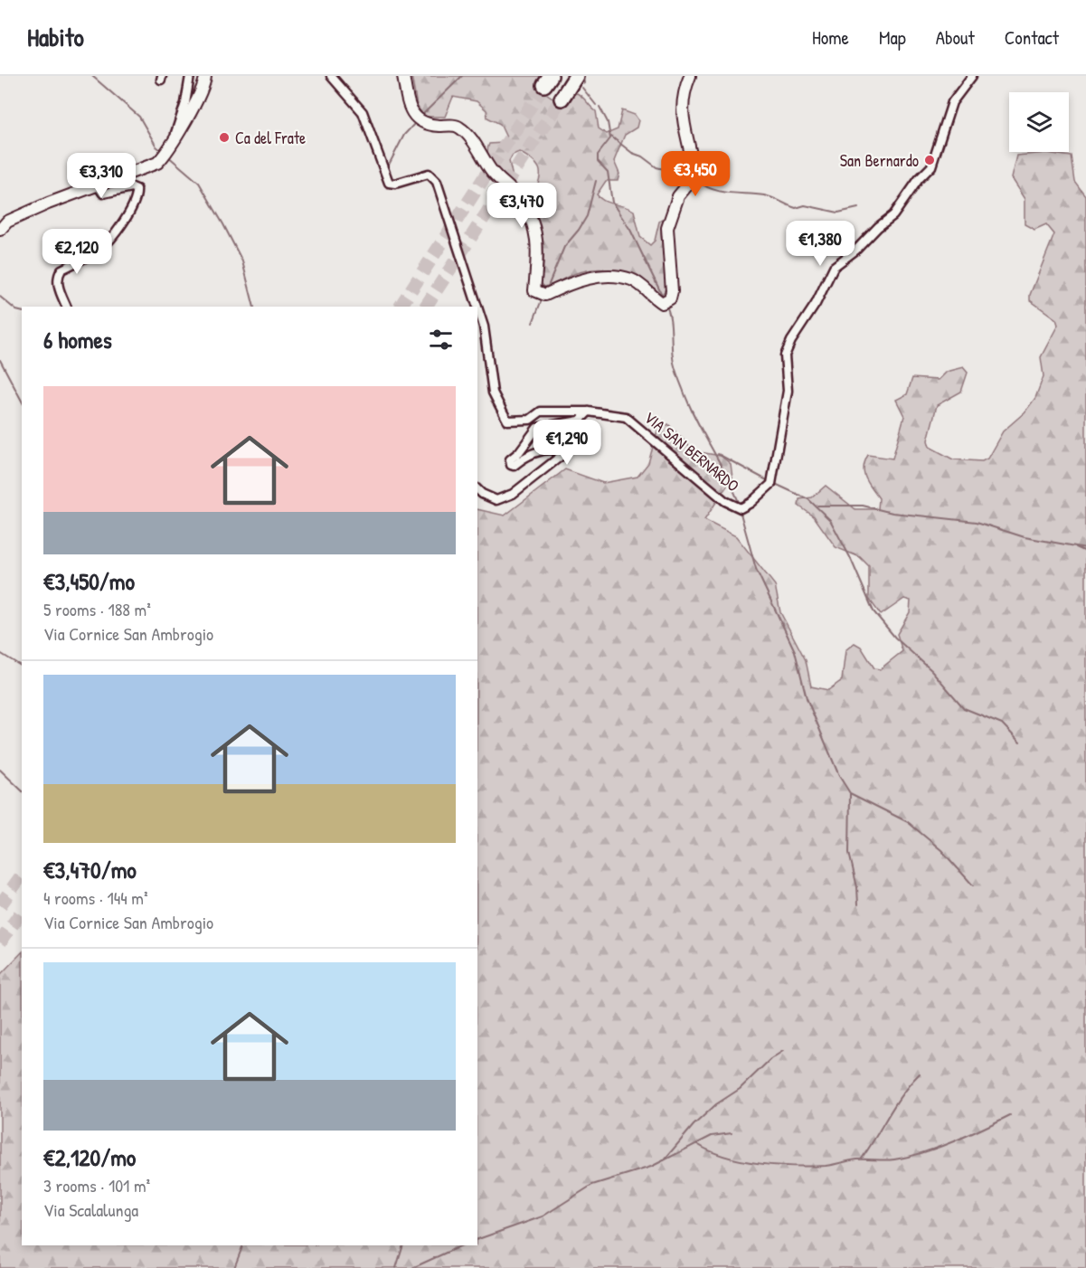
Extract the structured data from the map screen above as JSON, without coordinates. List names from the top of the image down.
{
  "streets": {
    "street": ["VIA SAN BERNARDO"]
  },
  "places": ["Ca del Frate", "San Bernardo"],
  "page": {
    "header": "Habito",
    "nav": [
      "Home",
      "Map",
      "About",
      "Contact"
    ],
    "price": [
      "€3,450",
      "€3,310",
      "€3,470",
      "€1,380",
      "€2,120",
      "€1,290"
    ],
    "heading": "6 homes",
    "list": [
      {
        "name": "€3,450/mo",
        "note": "5 rooms · 188 m² · Via Cornice San Ambrogio"
      },
      {
        "name": "€3,470/mo",
        "note": "4 rooms · 144 m² · Via Cornice San Ambrogio"
      },
      {
        "name": "€2,120/mo",
        "note": "3 rooms · 101 m² · Via Scalalunga"
      }
    ]
  }
}
